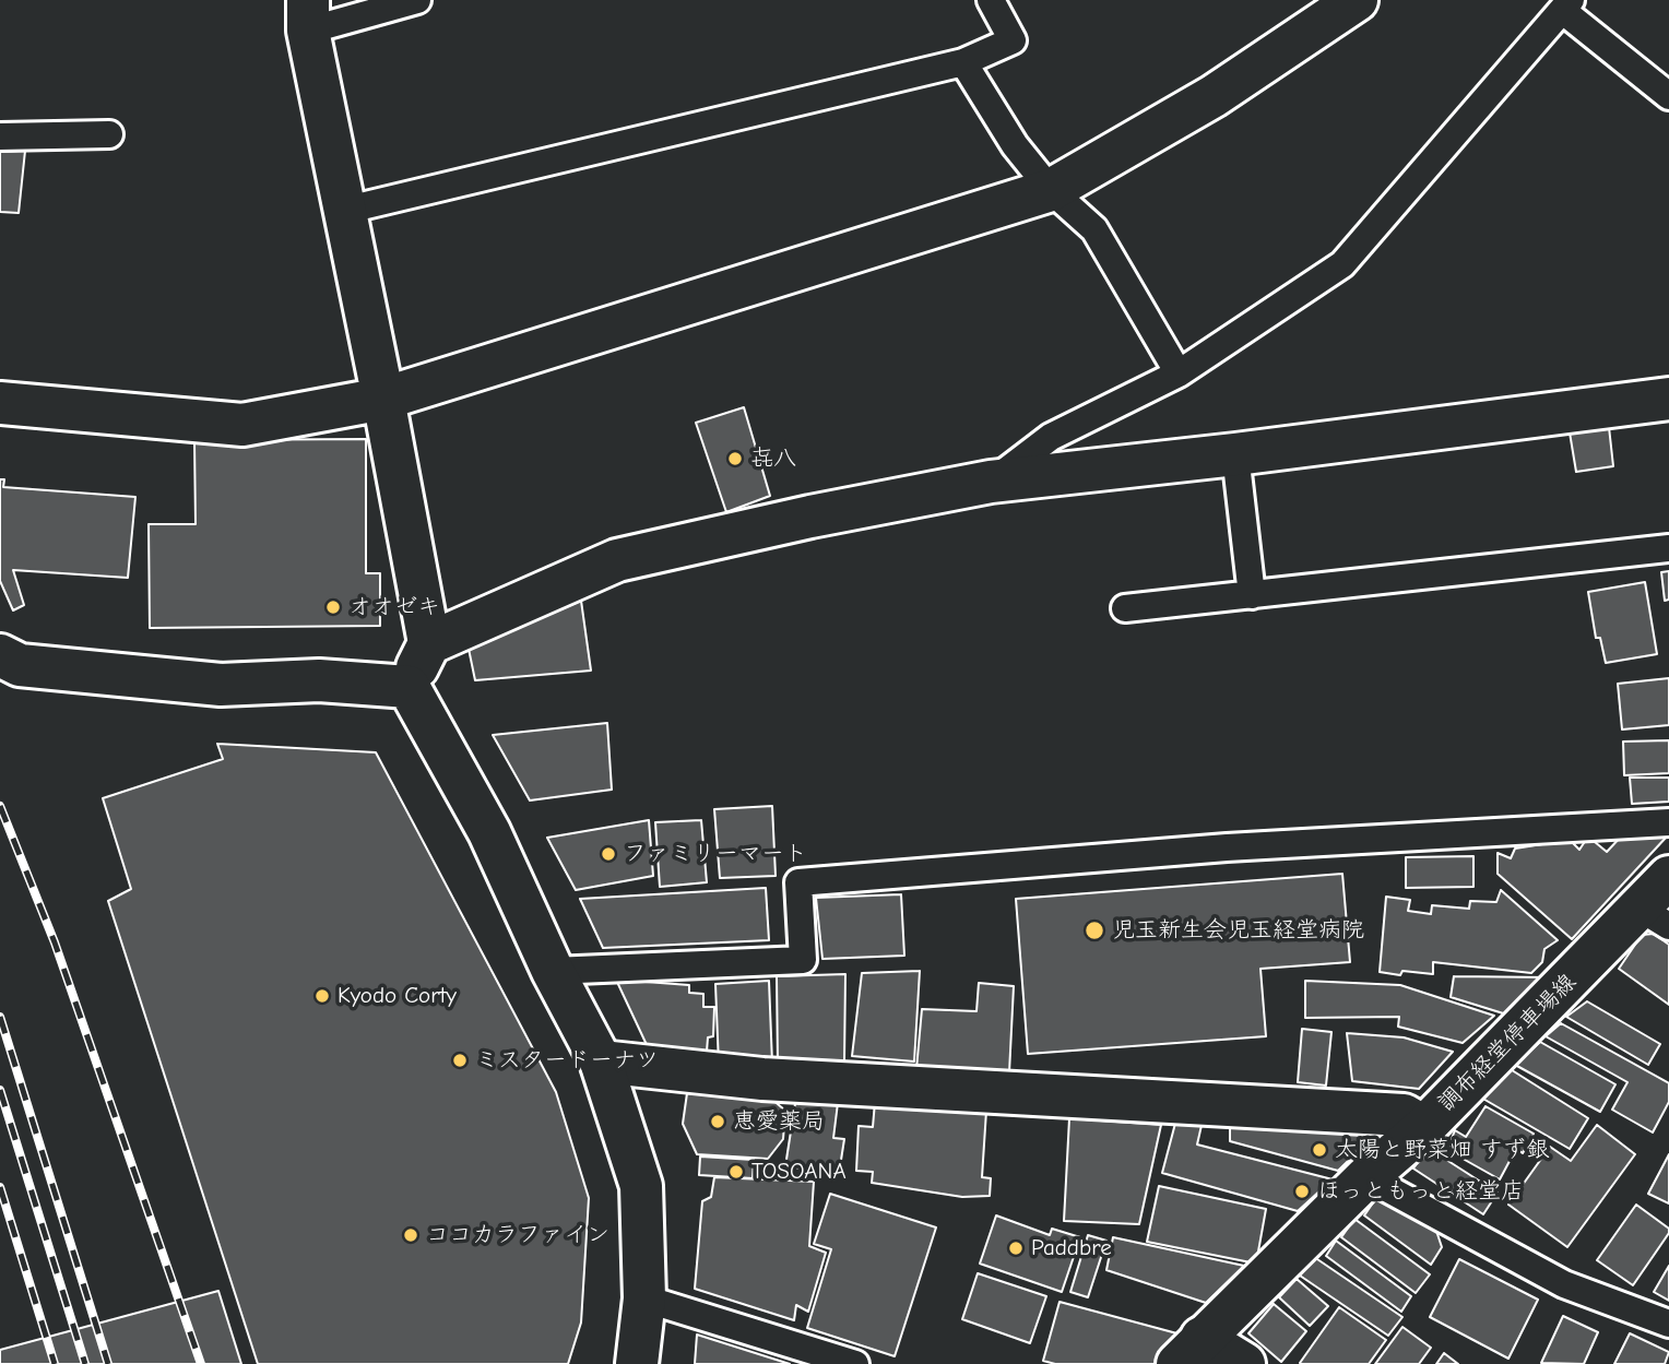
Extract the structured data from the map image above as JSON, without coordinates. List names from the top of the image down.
{
  "streets": {
    "street": ["調布経堂停車場線"]
  },
  "places": [
    "㐂八",
    "オオゼキ",
    "ファミリーマート",
    "児玉新生会児玉経堂病院",
    "Kyodo Corty",
    "ミスタードーナツ",
    "恵愛薬局",
    "太陽と野菜畑 すず銀",
    "TOSOANA",
    "ほっともっと経堂店",
    "ココカラファイン",
    "Paddbre"
  ]
}
